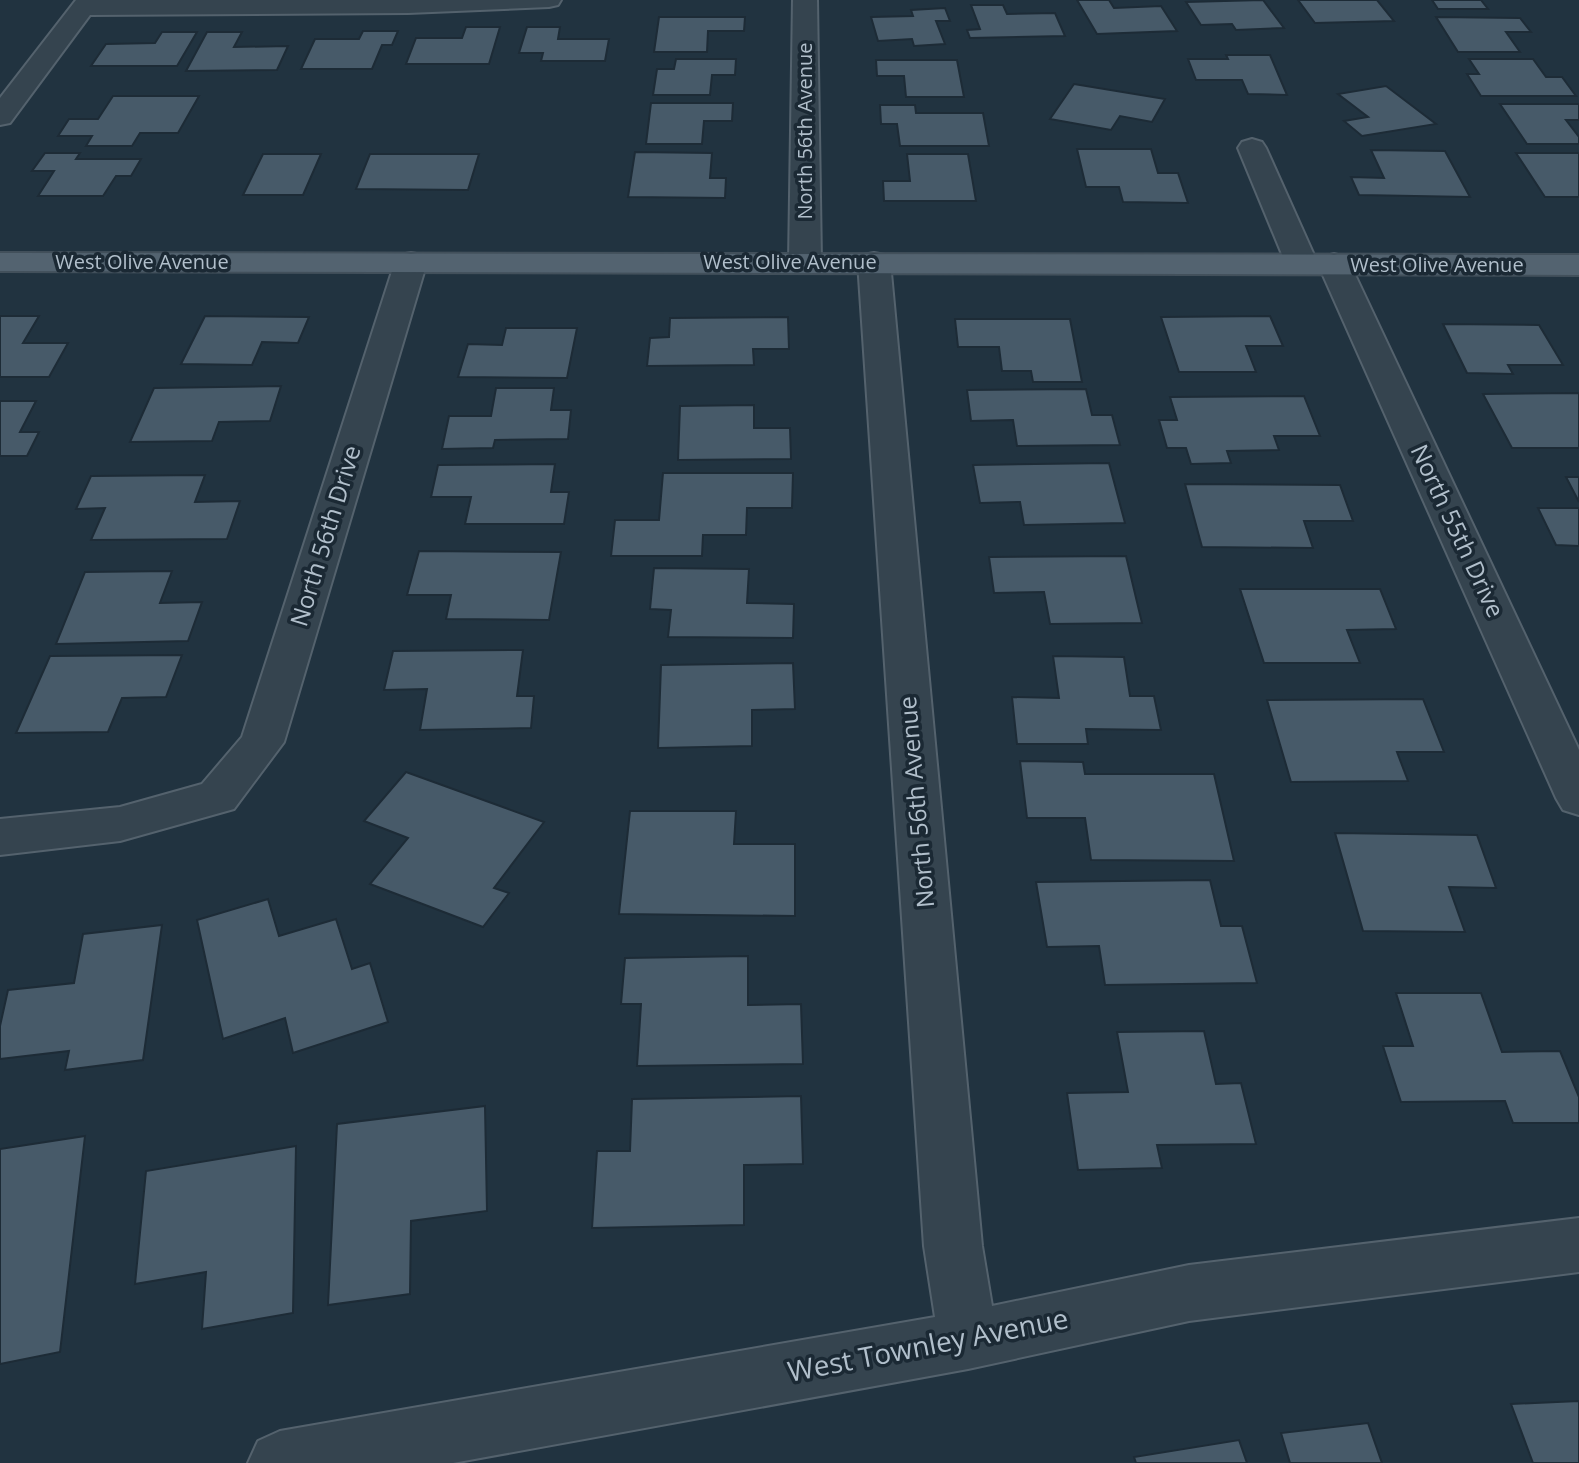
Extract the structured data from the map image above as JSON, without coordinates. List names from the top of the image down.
{
  "streets": {
    "main road": ["West Olive Avenue"],
    "street": [
      "North 56th Avenue",
      "North 55th Drive",
      "North 56th Drive",
      "West Townley Avenue"
    ]
  },
  "crossings": [
    ["North 56th Avenue", "West Olive Avenue"],
    ["North 56th Avenue", "West Townley Avenue"],
    ["West Olive Avenue", "North 55th Drive"],
    ["West Olive Avenue", "North 56th Drive"]
  ]
}
